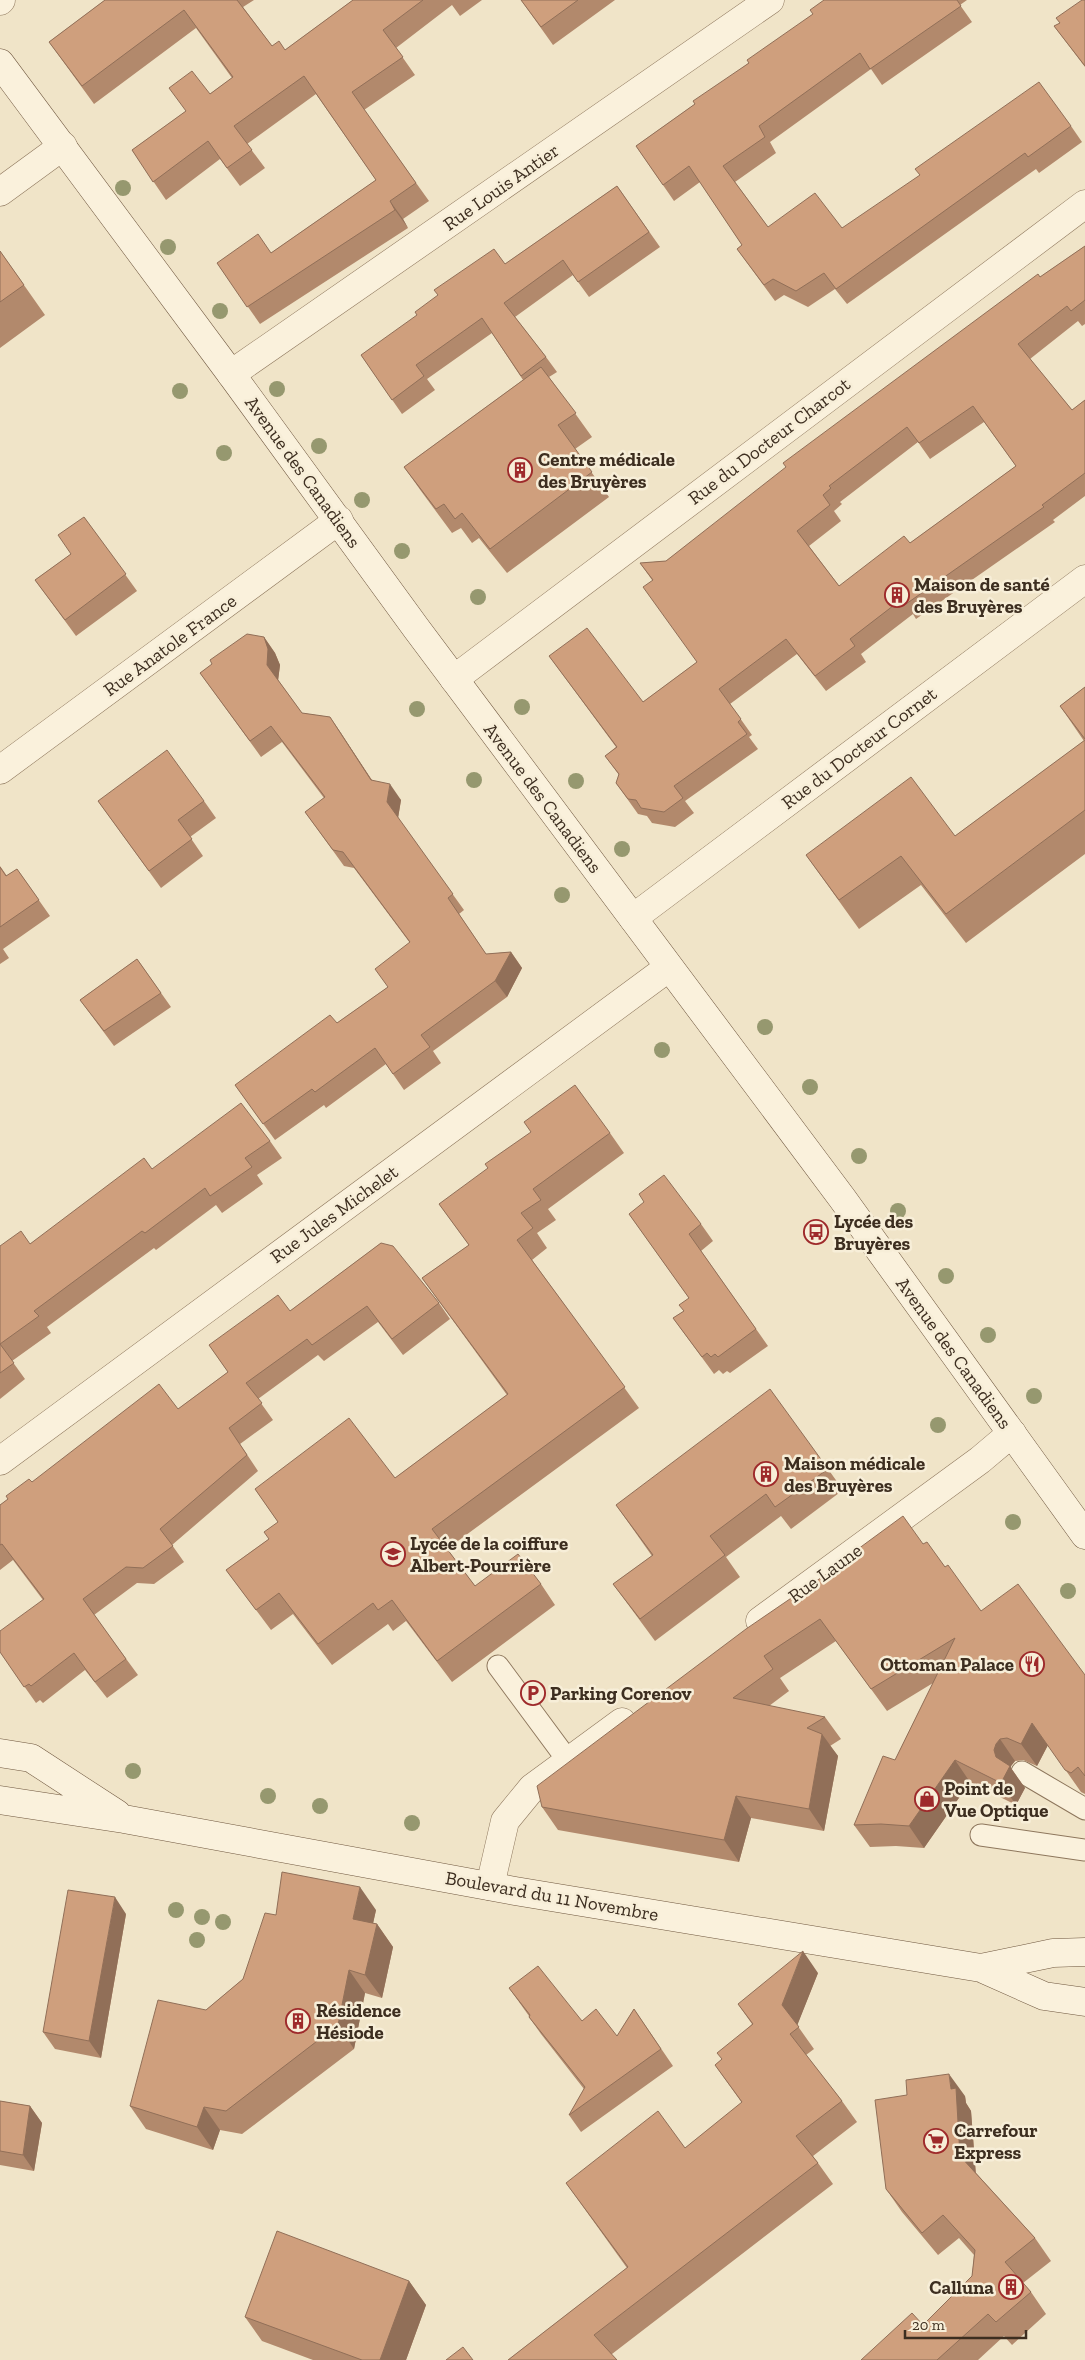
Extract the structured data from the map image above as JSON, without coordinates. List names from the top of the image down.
{
  "streets": {
    "street": [
      "Rue Louis Antier",
      "Rue du Docteur Charcot",
      "Avenue des Canadiens",
      "Rue Anatole France",
      "Rue du Docteur Cornet",
      "Rue Jules Michelet",
      "Rue Laune",
      "Boulevard du 11 Novembre"
    ]
  },
  "crossings": [
    ["Rue Louis Antier", "Avenue des Canadiens"],
    ["Rue du Docteur Charcot", "Avenue des Canadiens"],
    ["Avenue des Canadiens", "Rue Anatole France"],
    ["Avenue des Canadiens", "Rue du Docteur Cornet"],
    ["Avenue des Canadiens", "Rue Jules Michelet"],
    ["Avenue des Canadiens", "Rue Laune"]
  ],
  "places": {
    "building": [
      "Centre médicale des Bruyères",
      "Maison de santé des Bruyères",
      "Maison médicale des Bruyères",
      "Résidence Hésiode",
      "Calluna"
    ],
    "bus stop": ["Lycée des Bruyères"],
    "school or university": ["Lycée de la coiffure Albert-Pourrière"],
    "restaurant": ["Ottoman Palace"],
    "parking": ["Parking Corenov"],
    "shop": ["Point de Vue Optique"],
    "supermarket": ["Carrefour Express"]
  },
  "scale_bar": "20 m"
}
